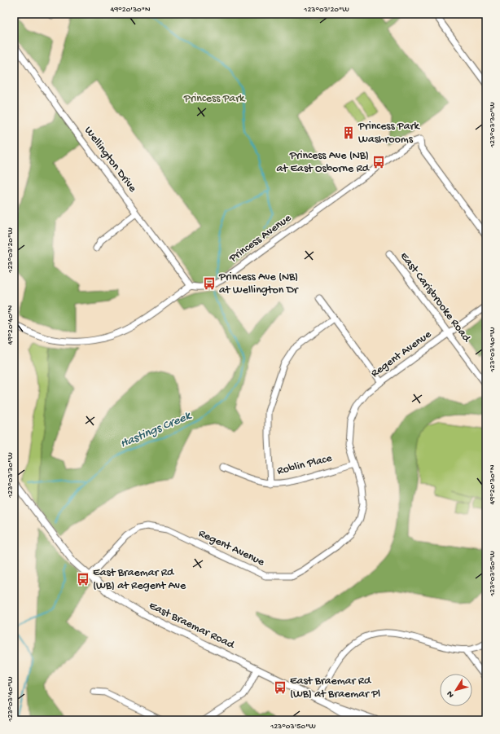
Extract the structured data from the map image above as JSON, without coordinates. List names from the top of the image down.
{
  "streets": {
    "street": [
      "Wellington Drive",
      "Princess Avenue",
      "East Carisbrooke Road",
      "Regent Avenue",
      "Roblin Place",
      "East Braemar Road"
    ]
  },
  "crossings": [
    ["Wellington Drive", "Princess Avenue"],
    ["East Carisbrooke Road", "Regent Avenue"],
    ["Regent Avenue", "Roblin Place"],
    ["Regent Avenue", "East Braemar Road"]
  ],
  "water": ["Hastings Creek"],
  "parks": ["Princess Park"],
  "places": {
    "building": ["Princess Park Washrooms"],
    "bus stop": [
      "Princess Ave (NB) at East Osborne Rd",
      "Princess Ave (NB) at Wellington Dr",
      "East Braemar Rd (WB) at Regent Ave",
      "East Braemar Rd (WB) at Braemar Pl"
    ]
  },
  "north": "bottom left",
  "coordinates": [
    "49°20'30\"N",
    "123°03'20\"W",
    "123°03'30\"W",
    "49°20'40\"N",
    "123°03'40\"W",
    "123°03'50\"W"
  ]
}
